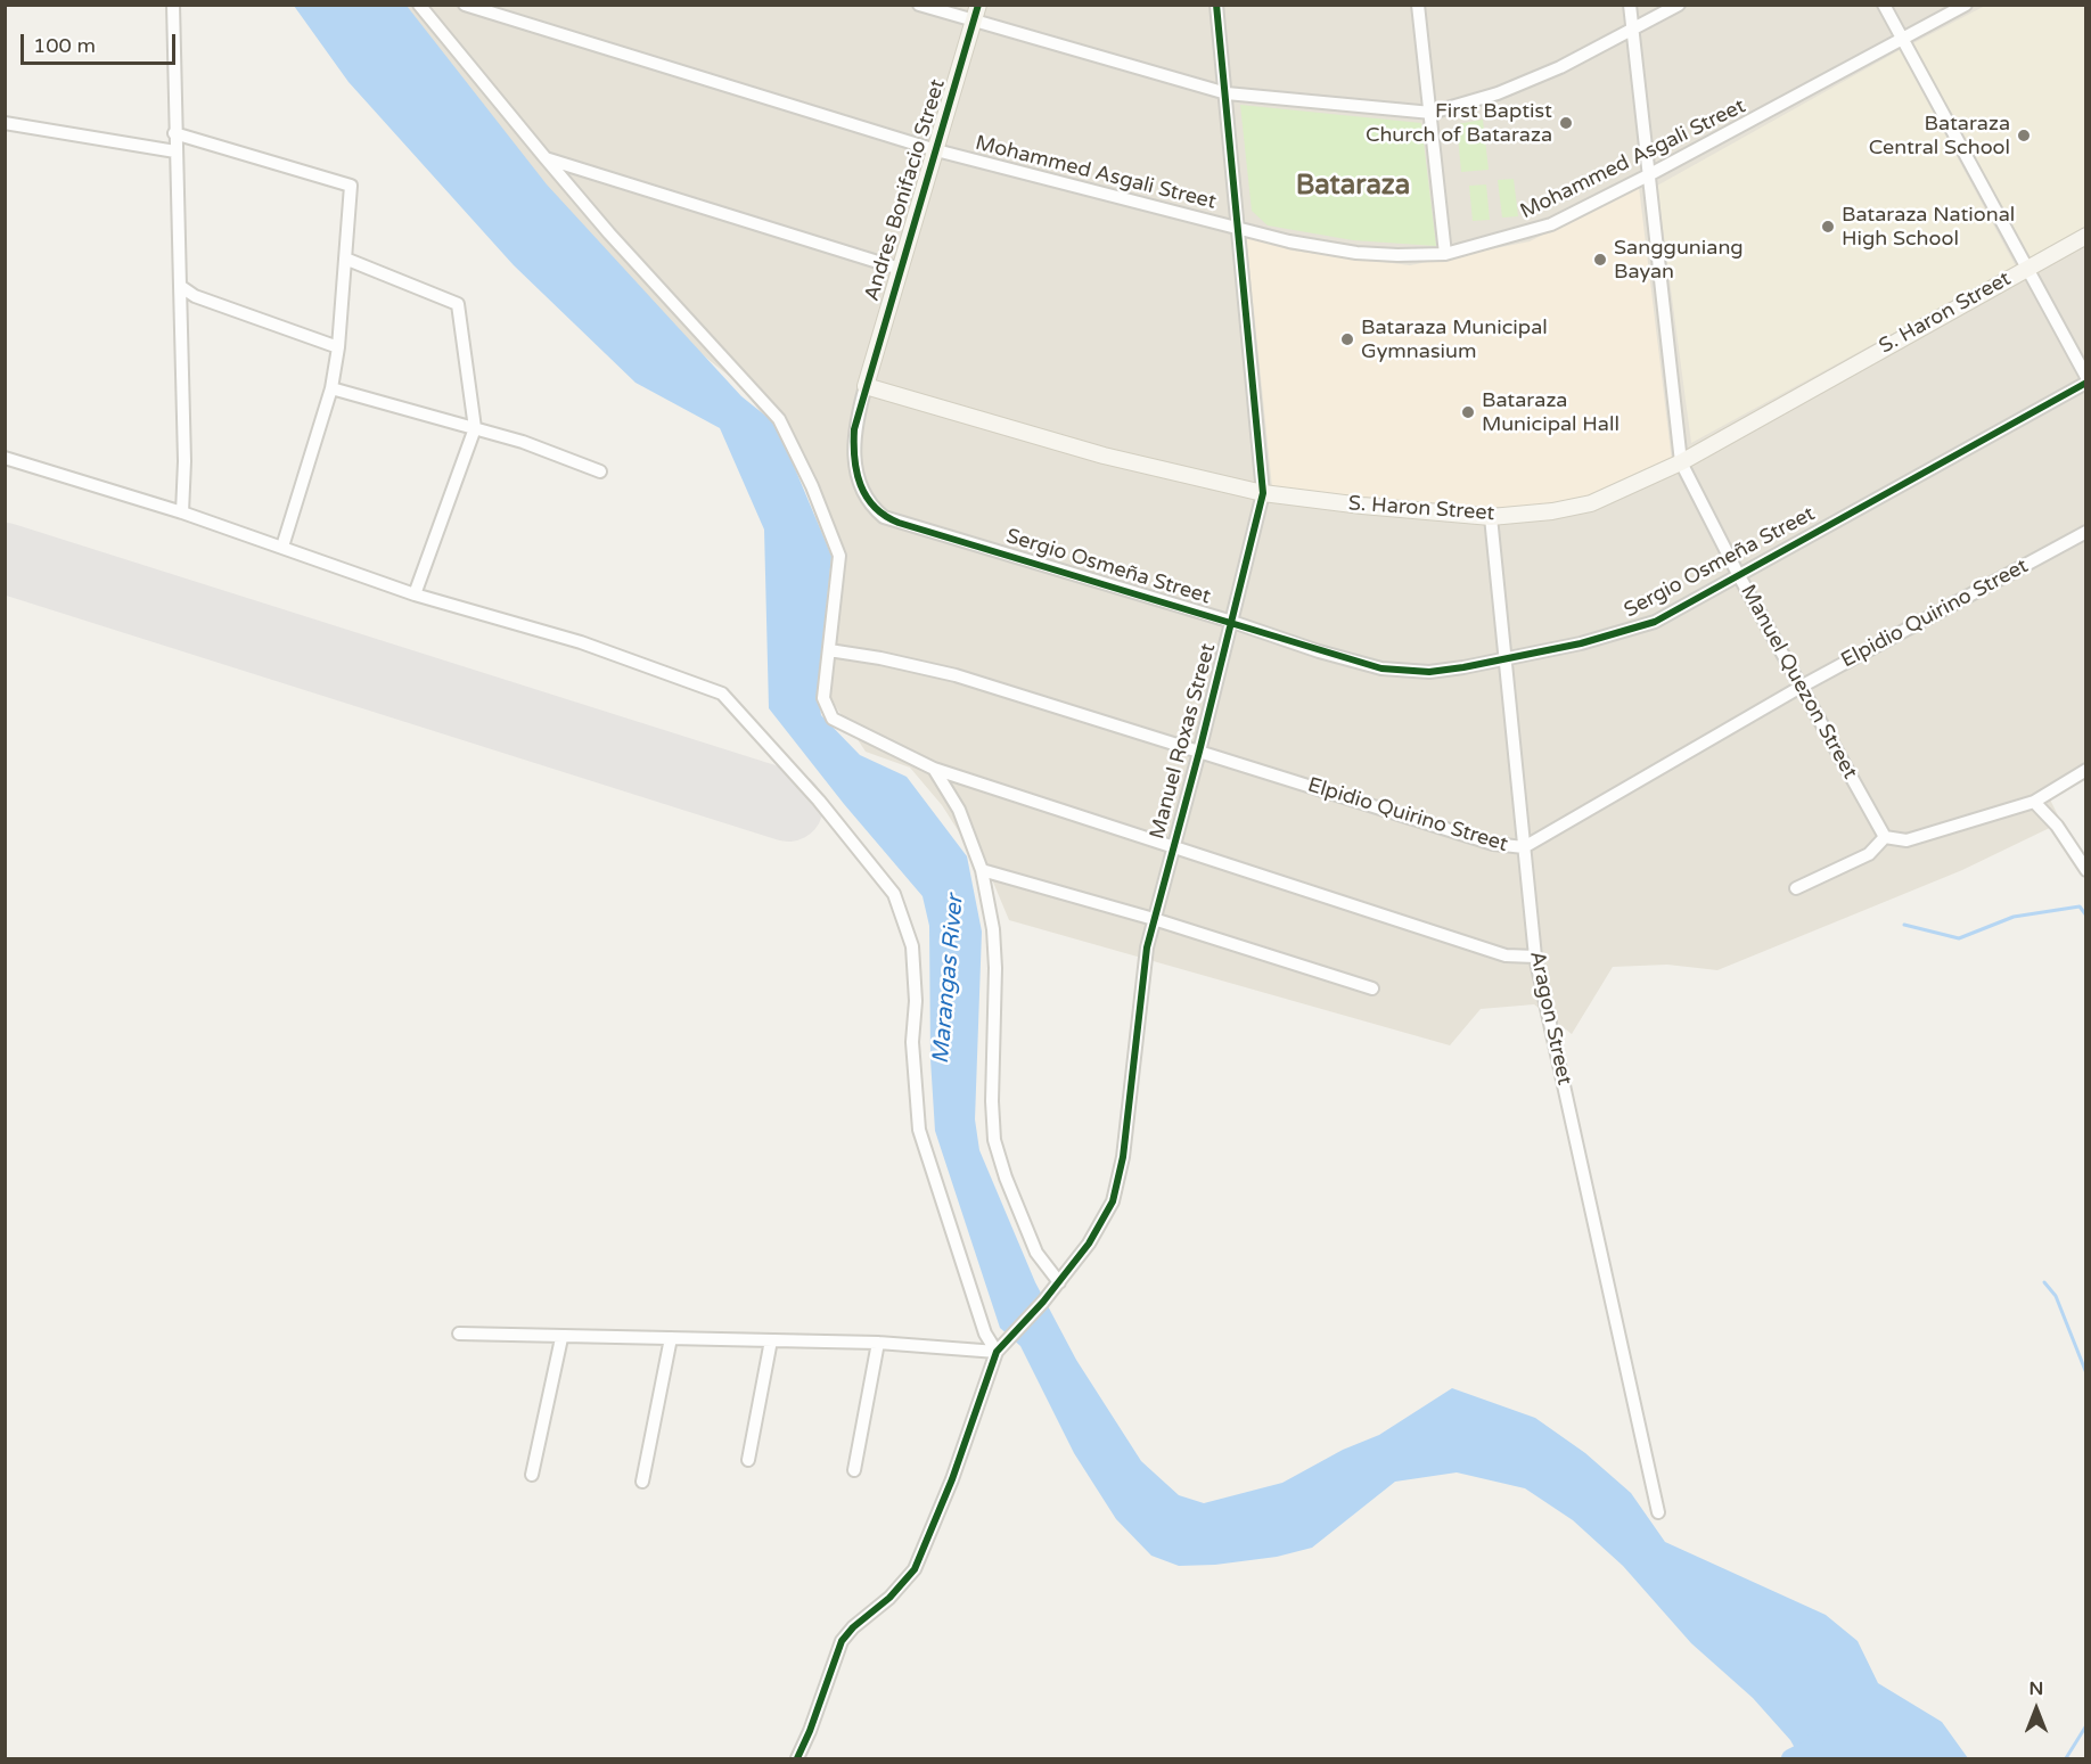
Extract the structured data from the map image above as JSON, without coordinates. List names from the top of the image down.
{
  "streets": {
    "street": [
      "Mohammed Asgali Street",
      "Andres Bonifacio Street",
      "S. Haron Street",
      "Sergio Osmeña Street",
      "Elpidio Quirino Street",
      "Manuel Quezon Street",
      "Manuel Roxas Street",
      "Aragon Street"
    ]
  },
  "crossings": [
    ["Mohammed Asgali Street", "Andres Bonifacio Street"],
    ["Mohammed Asgali Street", "Manuel Quezon Street"],
    ["Mohammed Asgali Street", "Manuel Roxas Street"],
    ["Andres Bonifacio Street", "S. Haron Street"],
    ["Andres Bonifacio Street", "Sergio Osmeña Street"],
    ["S. Haron Street", "Sergio Osmeña Street"],
    ["S. Haron Street", "Manuel Quezon Street"],
    ["S. Haron Street", "Manuel Roxas Street"],
    ["S. Haron Street", "Aragon Street"],
    ["Sergio Osmeña Street", "Manuel Quezon Street"],
    ["Sergio Osmeña Street", "Manuel Roxas Street"],
    ["Sergio Osmeña Street", "Aragon Street"],
    ["Elpidio Quirino Street", "Manuel Quezon Street"],
    ["Elpidio Quirino Street", "Manuel Roxas Street"],
    ["Elpidio Quirino Street", "Aragon Street"]
  ],
  "districts": ["Bataraza"],
  "water": ["Marangas River"],
  "places": [
    "First Baptist Church of Bataraza",
    "Bataraza Central School",
    "Bataraza National High School",
    "Sangguniang Bayan",
    "Bataraza Municipal Gymnasium",
    "Bataraza Municipal Hall"
  ],
  "scale_bar": "100 m",
  "north": "top"
}
